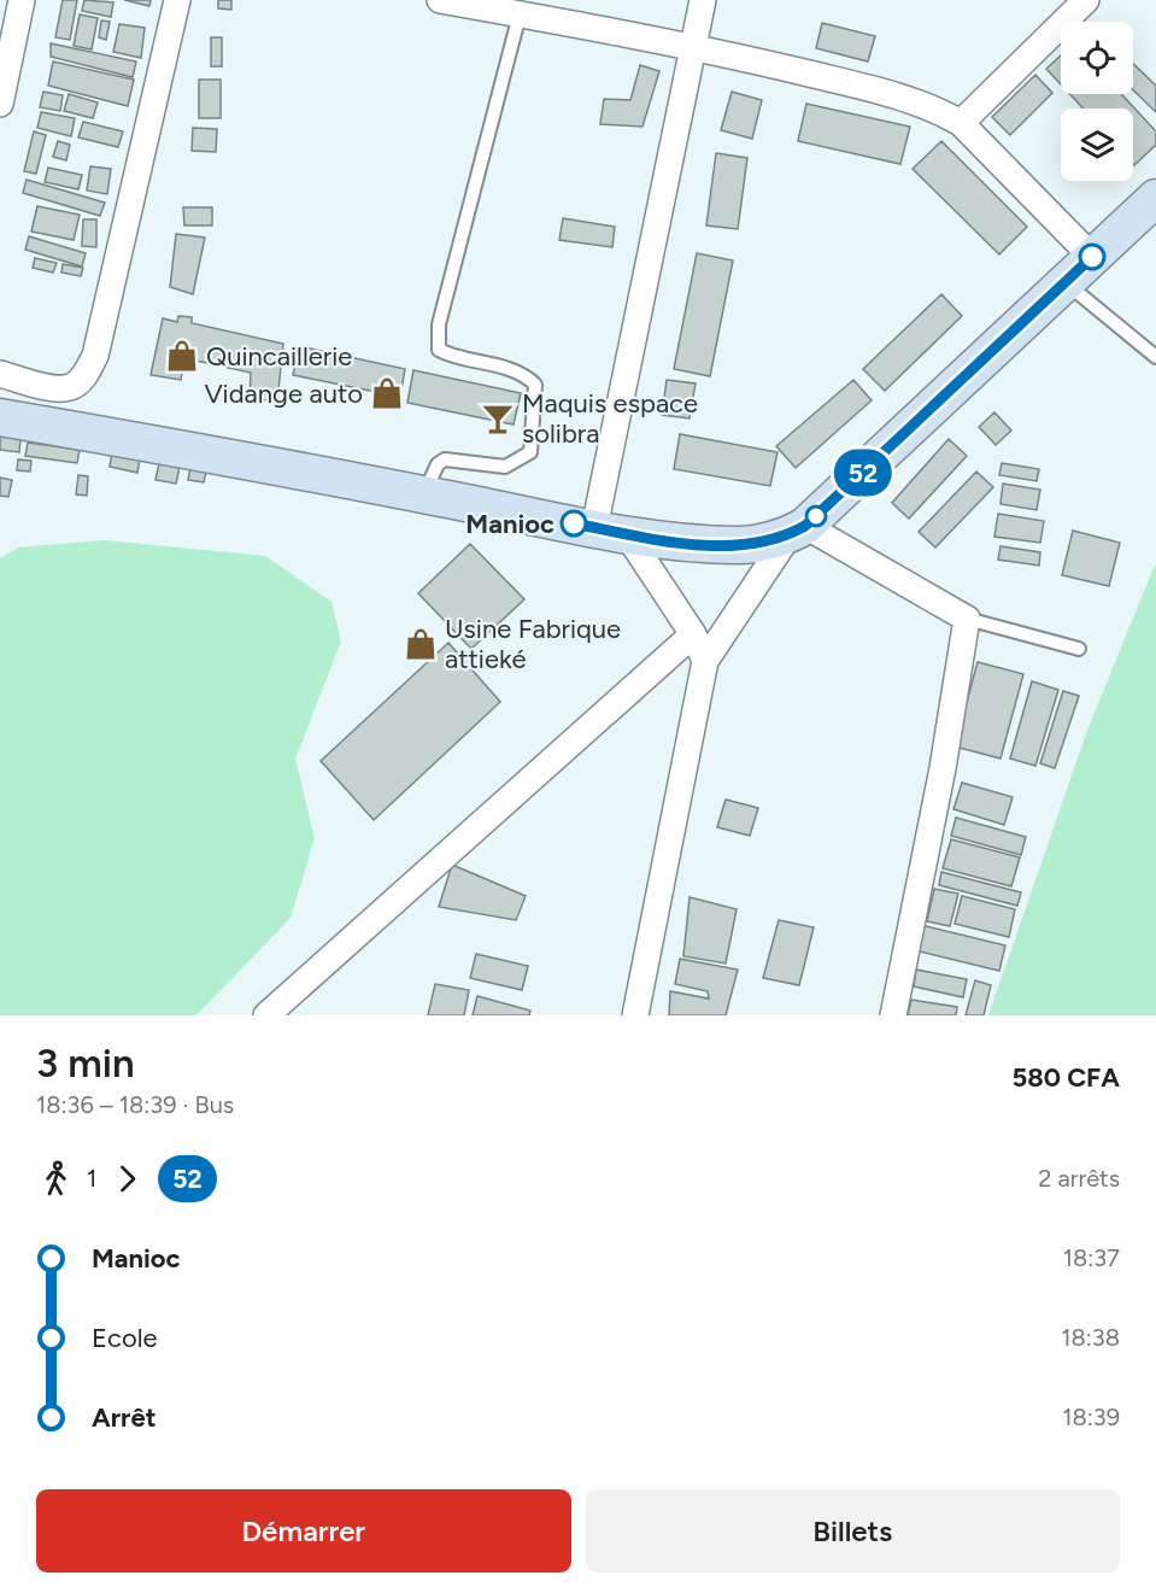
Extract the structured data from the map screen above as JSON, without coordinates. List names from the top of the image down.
{
  "places": {
    "shop": ["Quincaillerie", "Vidange auto", "Usine Fabrique attieké"],
    "bar": ["Maquis espace solibra"],
    "other": ["Manioc"]
  },
  "lines": ["bus line 52"],
  "page": {
    "on_map": "52",
    "heading": ["3 min", "18:36 – 18:39 · Bus", "580 CFA"],
    "legs": ["1", "52", "2 arrêts"],
    "list": [
      {
        "name": "Manioc",
        "value": "18:37"
      },
      {
        "name": "Ecole",
        "value": "18:38"
      },
      {
        "name": "Arrêt",
        "value": "18:39"
      }
    ],
    "buttons": ["Démarrer", "Billets"]
  }
}
